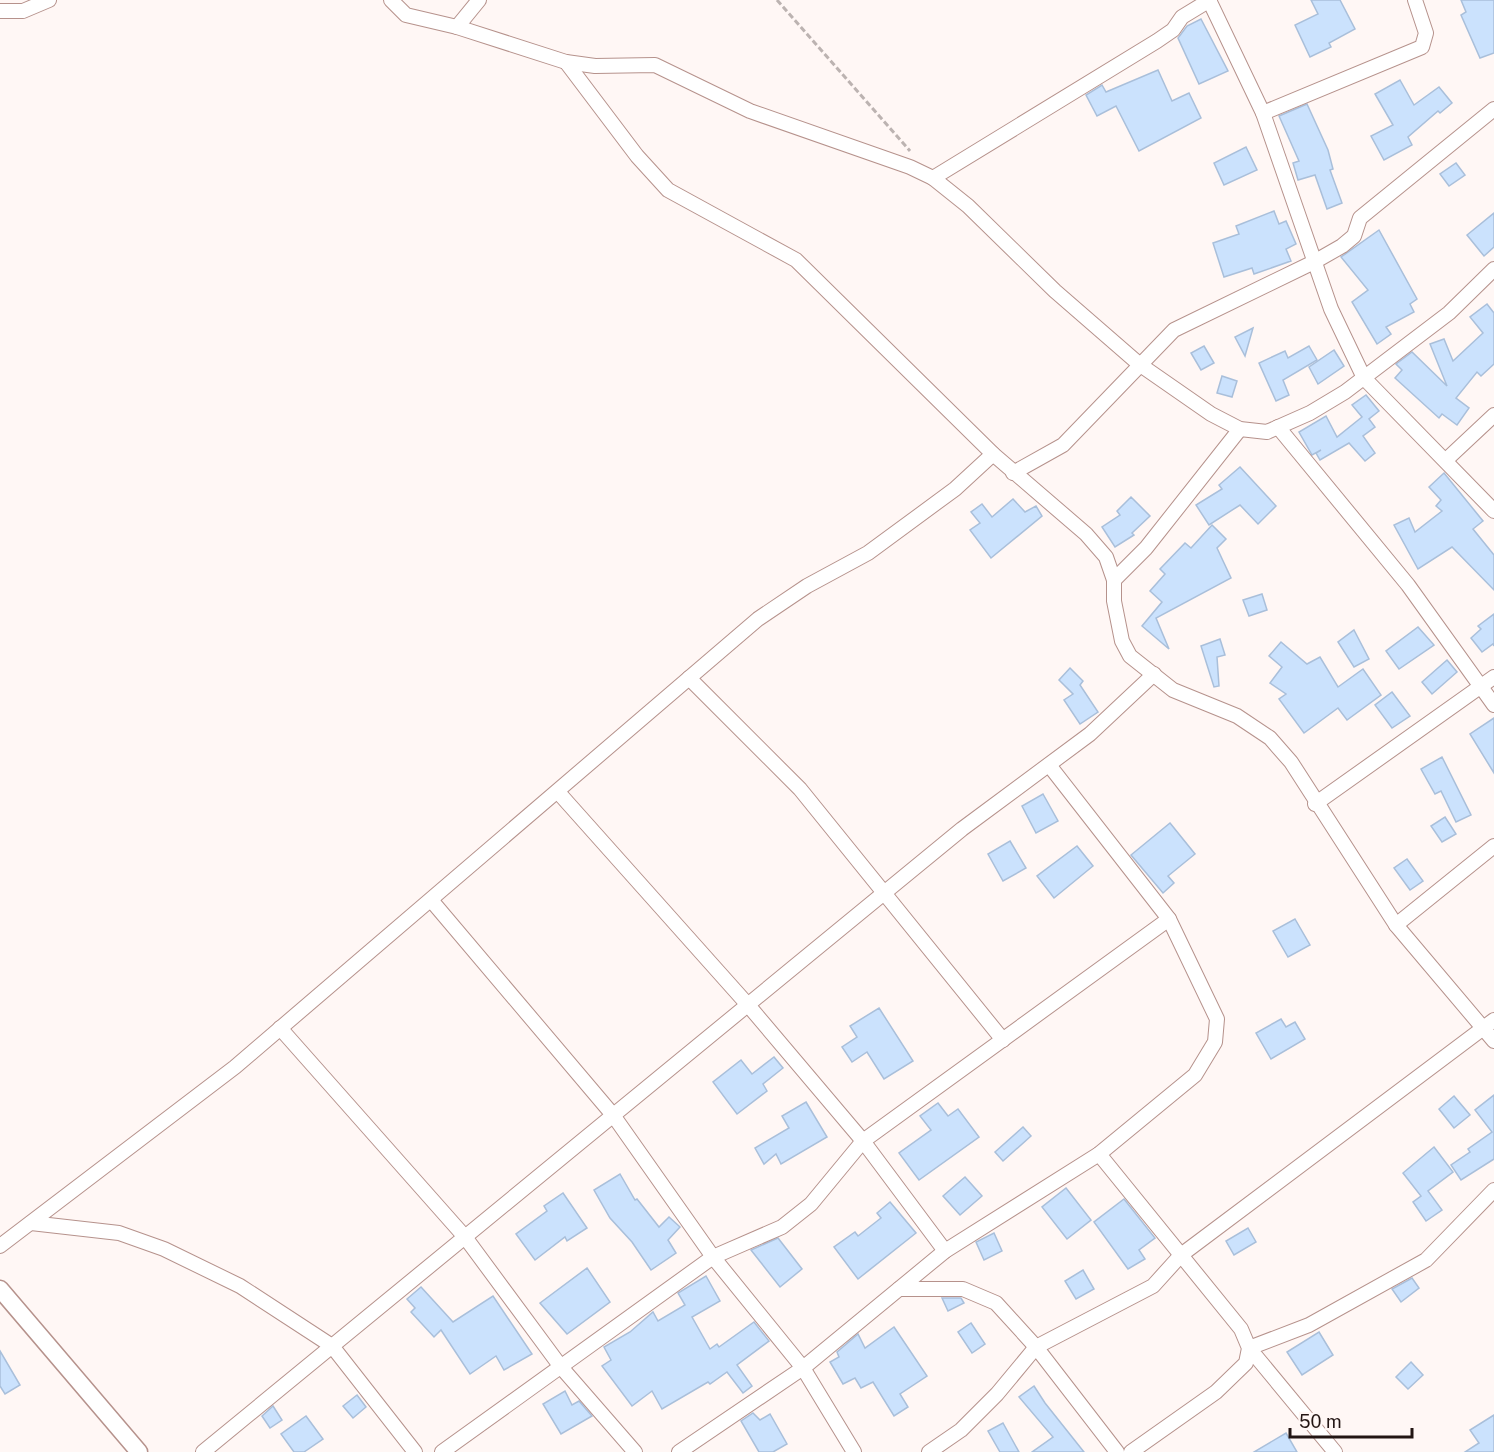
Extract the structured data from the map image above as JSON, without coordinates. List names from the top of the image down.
{
  "scale_bar": "50 m"
}
